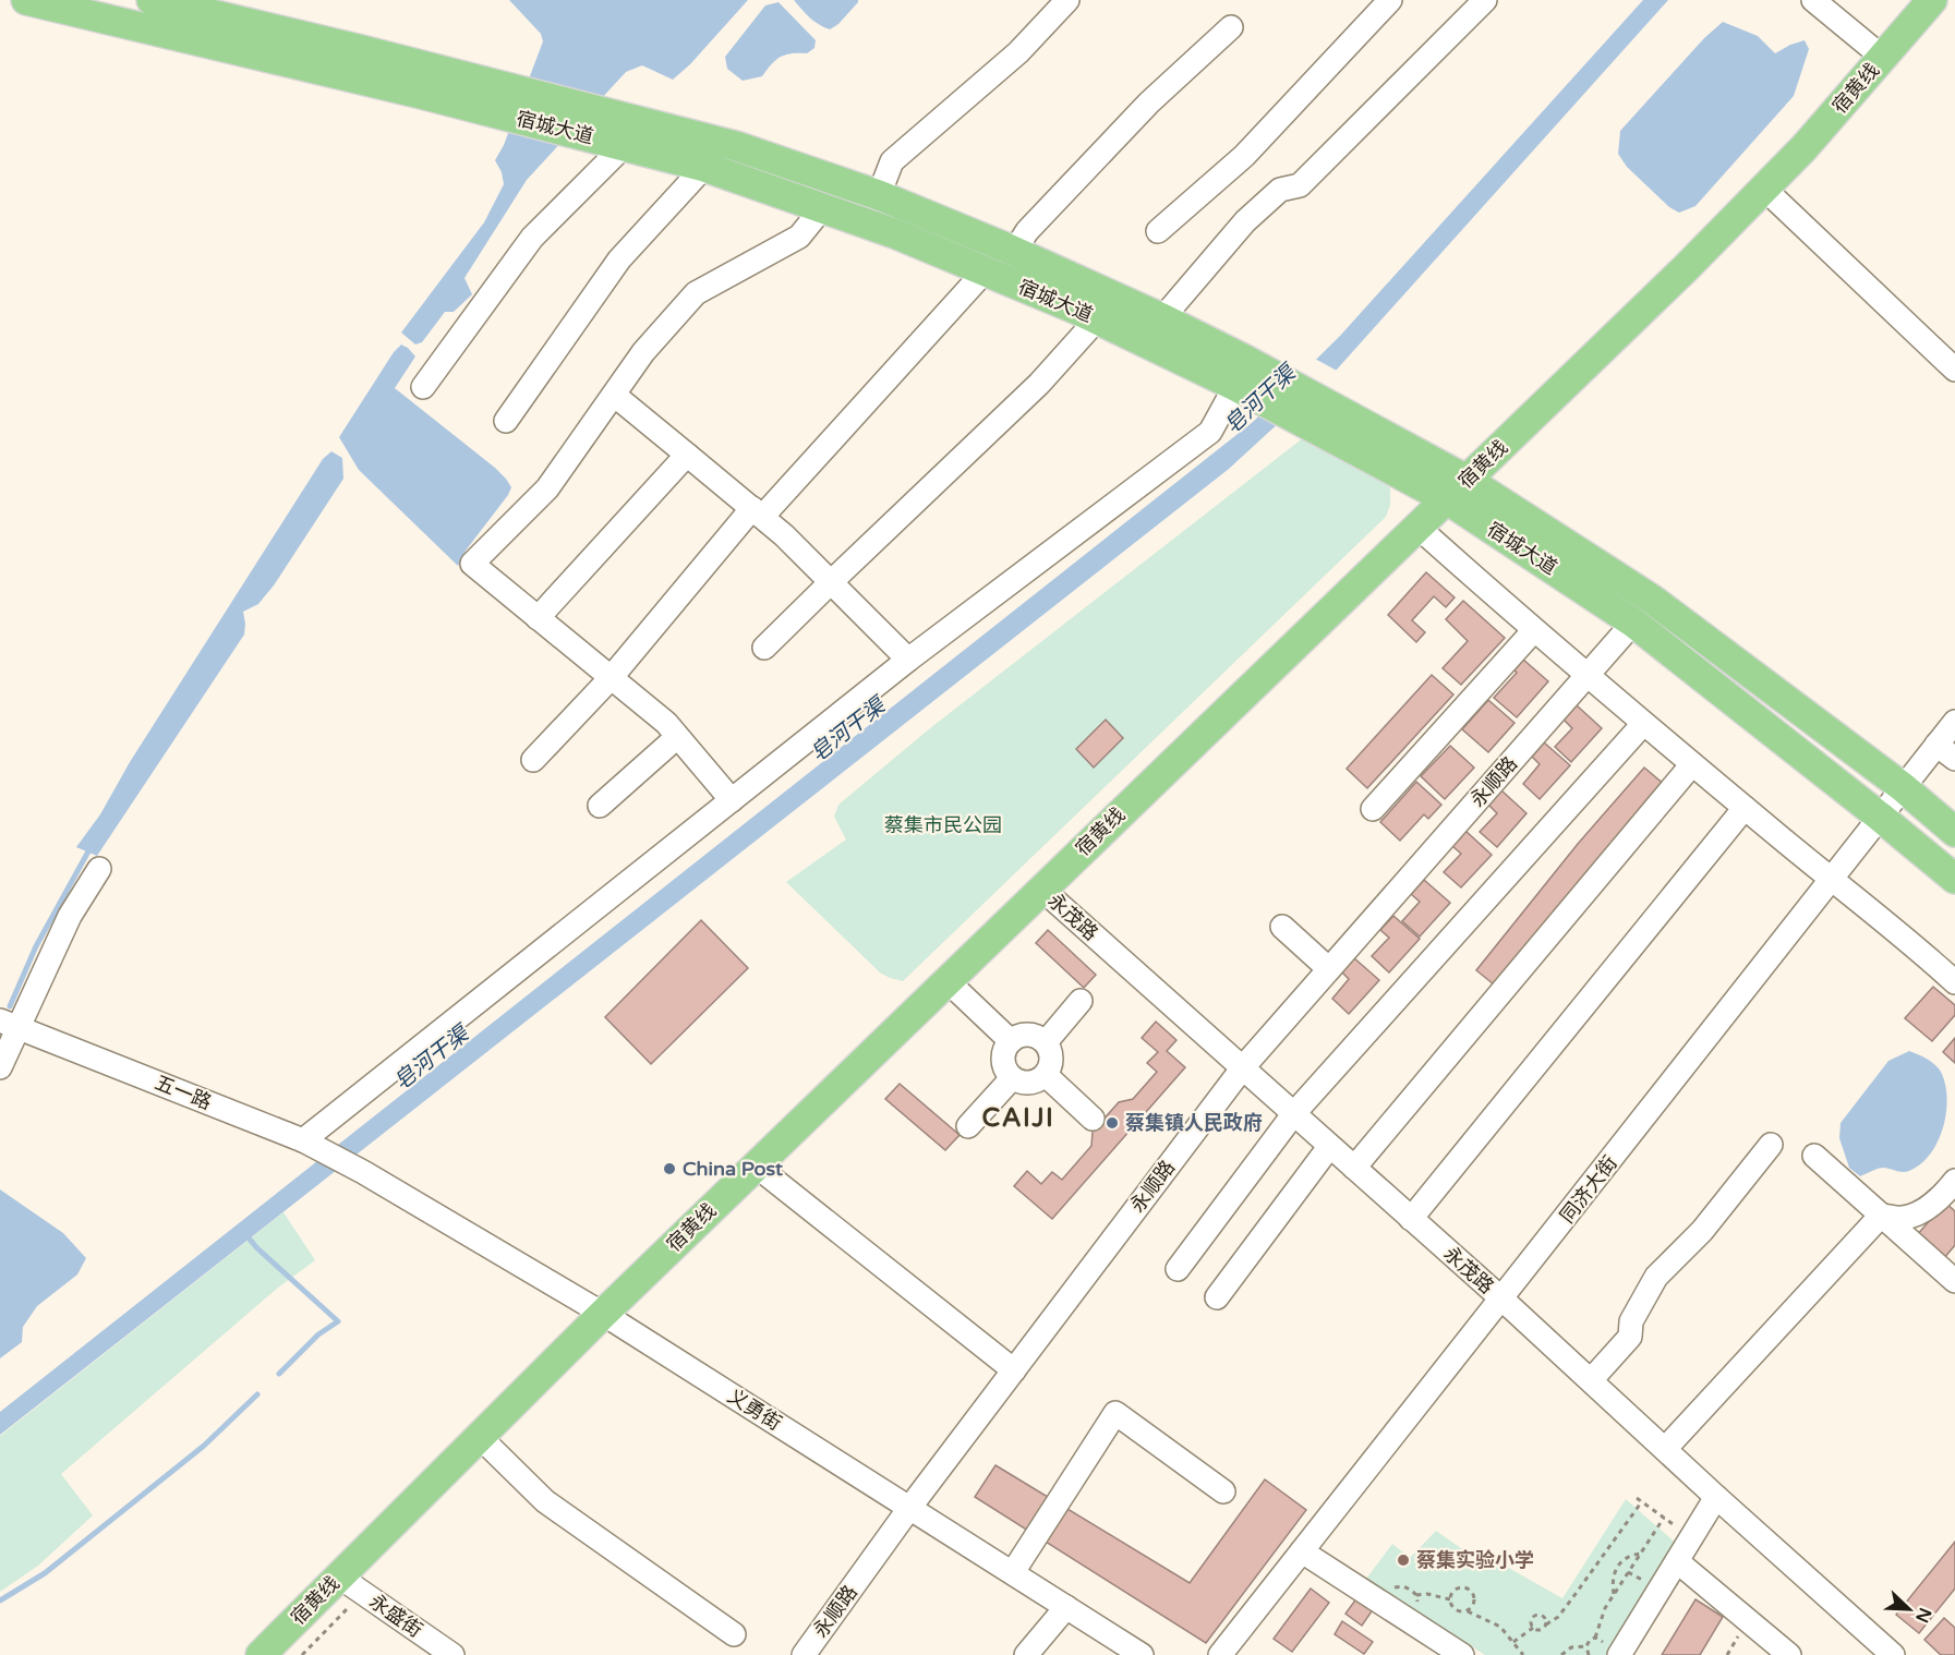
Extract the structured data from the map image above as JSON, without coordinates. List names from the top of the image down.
{
  "streets": {
    "main road": ["宿黄线", "宿城大道"],
    "street": [
      "永顺路",
      "永茂路",
      "五一路",
      "同济大街",
      "义勇街",
      "永盛街"
    ]
  },
  "crossings": [
    ["宿黄线", "宿城大道"],
    ["宿黄线", "永茂路"],
    ["宿黄线", "义勇街"],
    ["宿黄线", "永盛街"],
    ["宿城大道", "永顺路"],
    ["宿城大道", "同济大街"],
    ["永顺路", "永茂路"],
    ["永顺路", "义勇街"],
    ["永茂路", "同济大街"],
    ["五一路", "义勇街"]
  ],
  "districts": ["CAIJI"],
  "water": ["皂河干渠"],
  "parks": ["蔡集市民公园"],
  "places": ["蔡集镇人民政府", "China Post", "蔡集实验小学"],
  "north": "bottom right"
}
